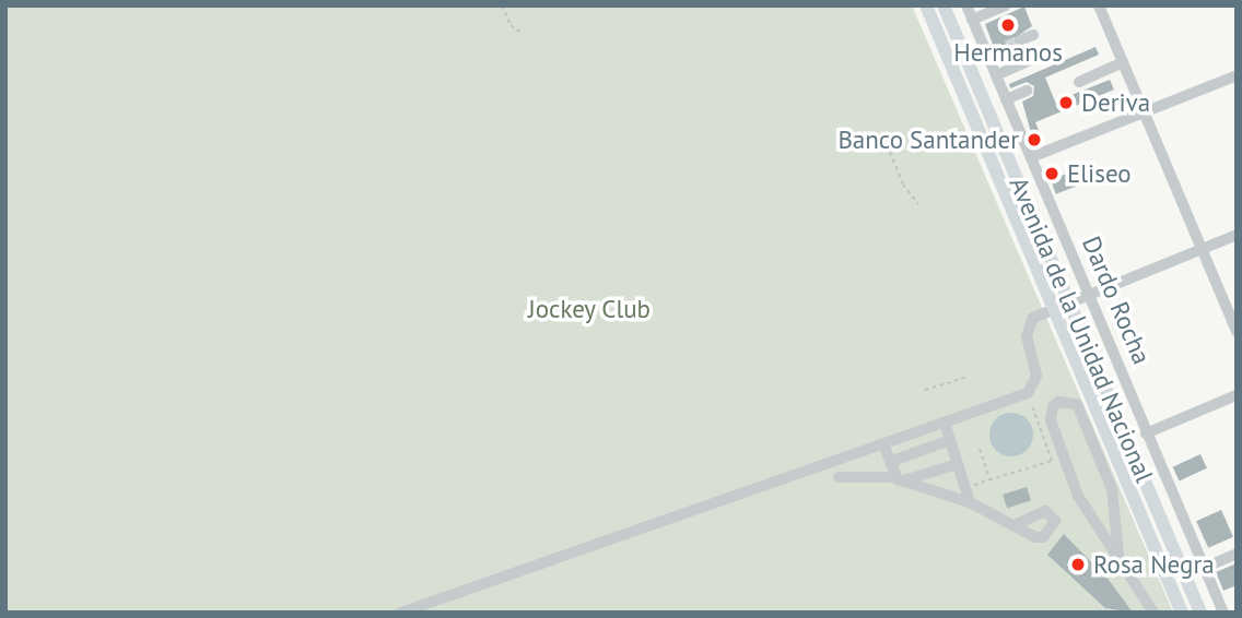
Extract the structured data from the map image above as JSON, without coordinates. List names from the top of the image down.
{
  "streets": {
    "main road": ["Avenida de la Unidad Nacional"],
    "street": ["Dardo Rocha"]
  },
  "parks": ["Jockey Club"],
  "places": [
    "Hermanos",
    "Deriva",
    "Banco Santander",
    "Eliseo",
    "Rosa Negra"
  ]
}
